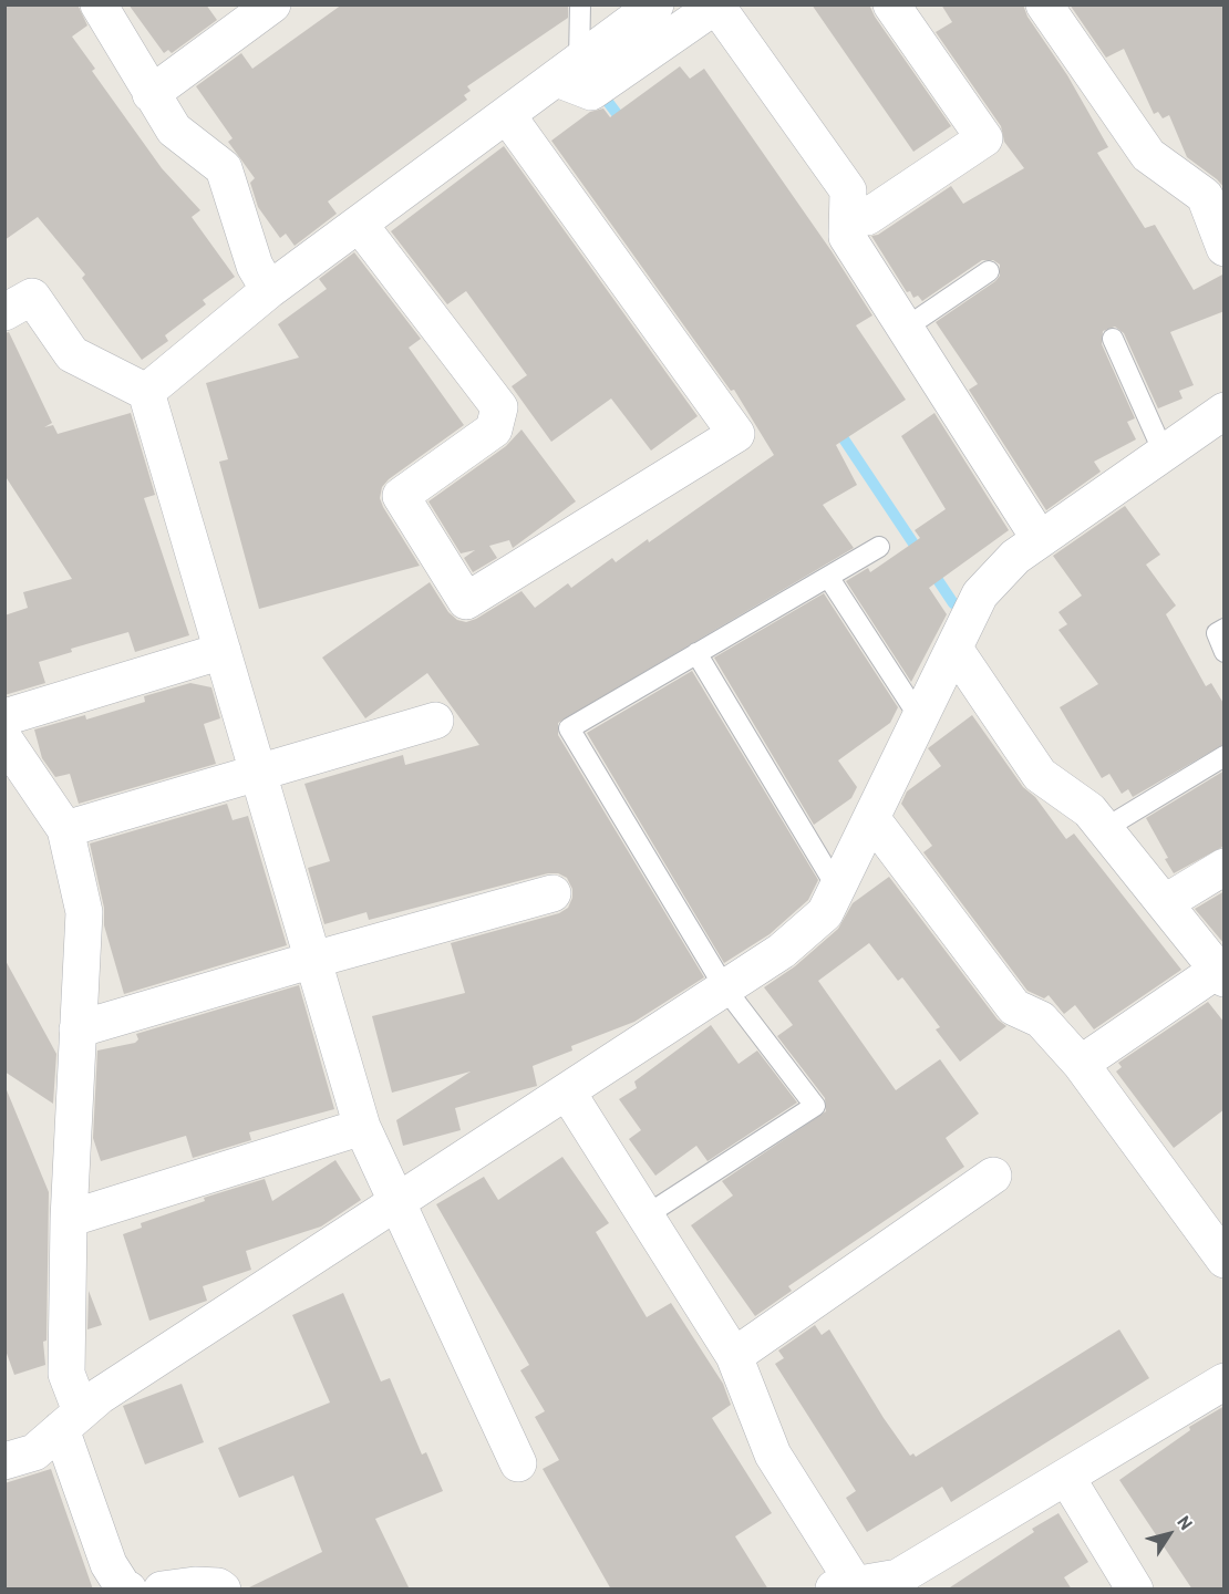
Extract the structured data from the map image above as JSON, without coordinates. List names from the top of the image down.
{
  "north": "top right"
}
